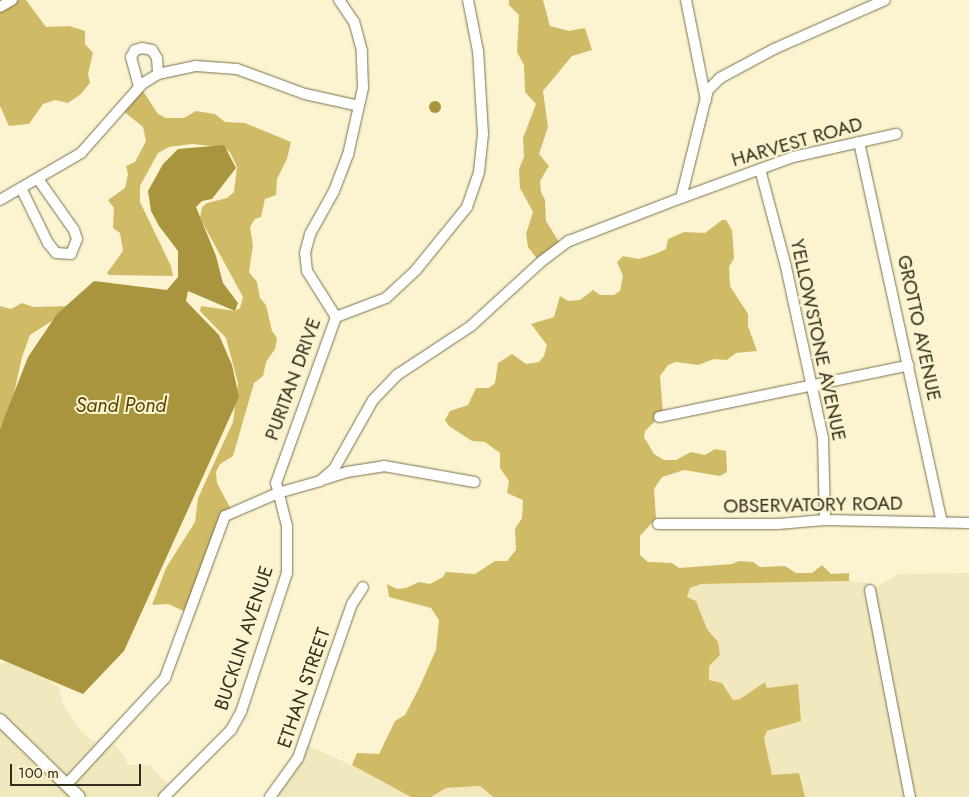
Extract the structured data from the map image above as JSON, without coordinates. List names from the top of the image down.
{
  "streets": {
    "street": [
      "HARVEST ROAD",
      "GROTTO AVENUE",
      "YELLOWSTONE AVENUE",
      "PURITAN DRIVE",
      "OBSERVATORY ROAD",
      "BUCKLIN AVENUE",
      "ETHAN STREET"
    ]
  },
  "crossings": [
    ["HARVEST ROAD", "GROTTO AVENUE"],
    ["HARVEST ROAD", "YELLOWSTONE AVENUE"],
    ["GROTTO AVENUE", "OBSERVATORY ROAD"],
    ["YELLOWSTONE AVENUE", "OBSERVATORY ROAD"],
    ["PURITAN DRIVE", "BUCKLIN AVENUE"]
  ],
  "water": ["Sand Pond"],
  "scale_bar": "100 m"
}
